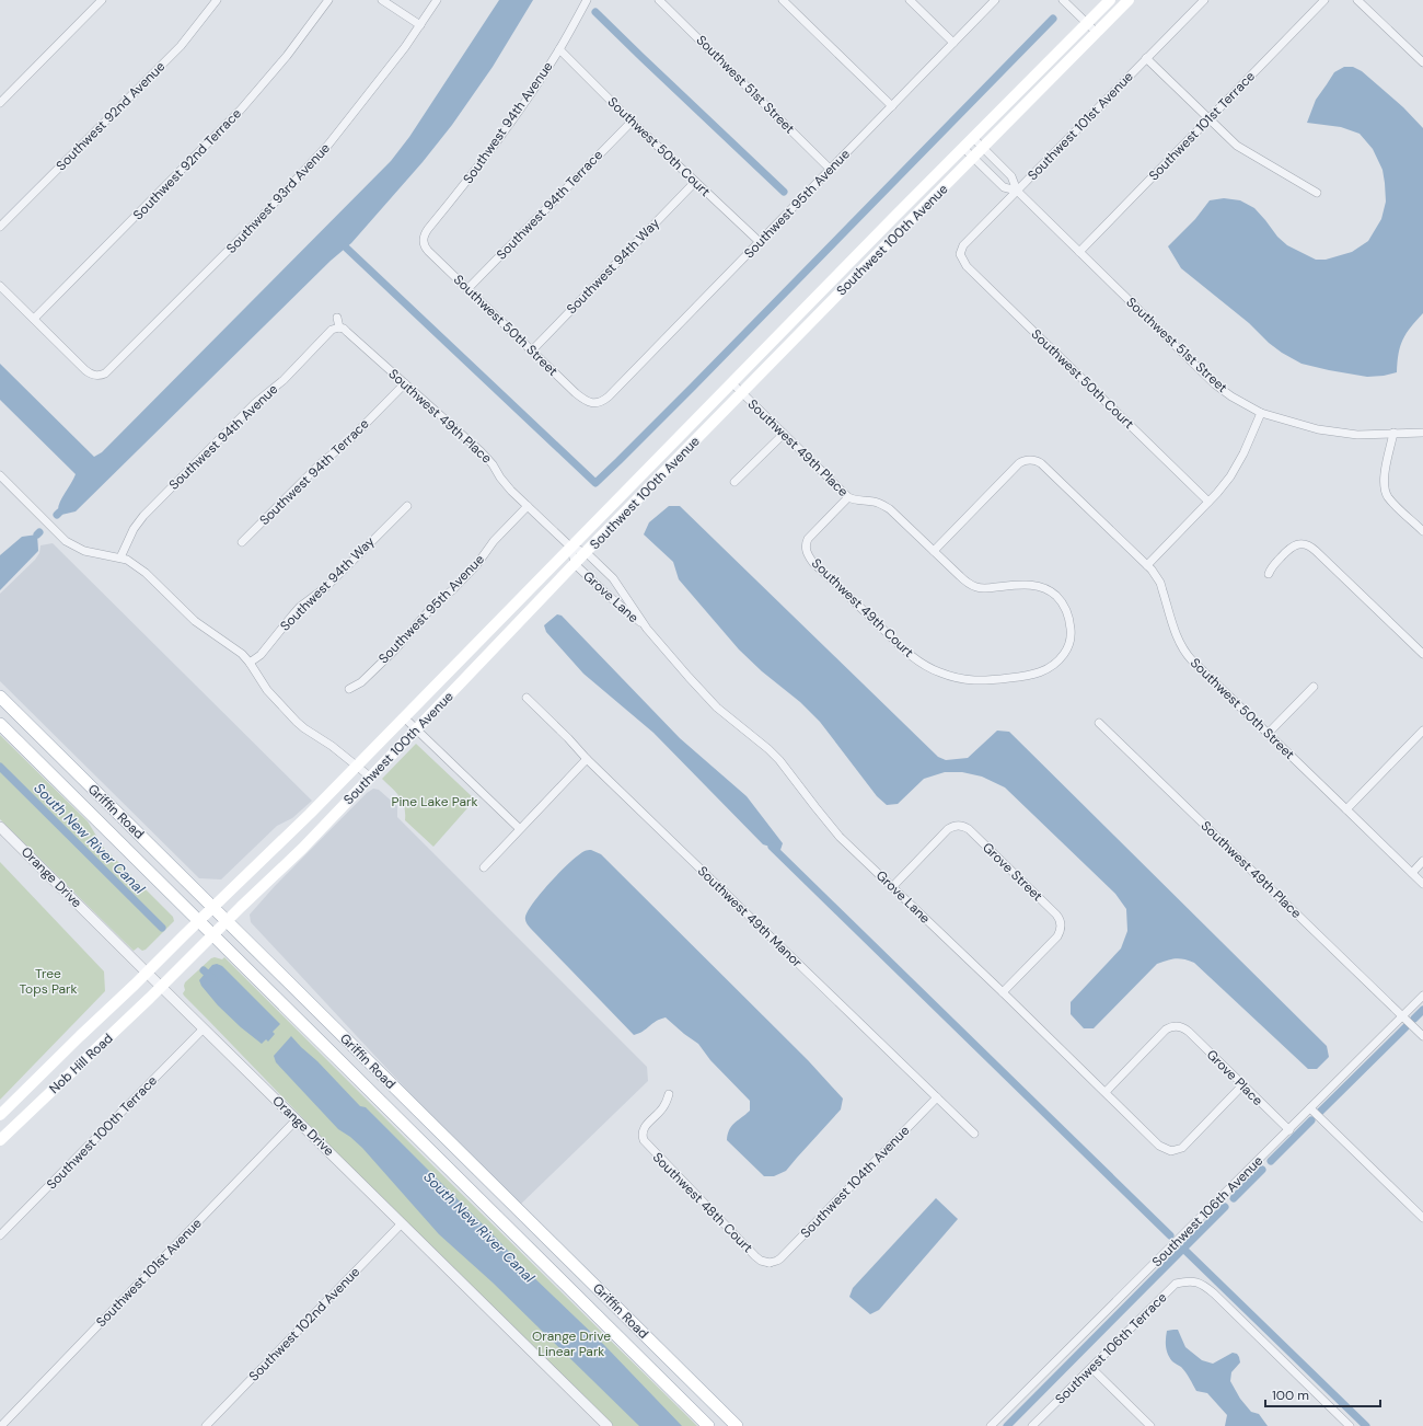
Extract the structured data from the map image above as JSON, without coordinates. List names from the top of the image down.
{
  "streets": {
    "main road": ["Southwest 100th Avenue", "Griffin Road", "Nob Hill Road"],
    "street": [
      "Southwest 51st Street",
      "Southwest 92nd Avenue",
      "Southwest 94th Avenue",
      "Southwest 101st Avenue",
      "Southwest 101st Terrace",
      "Southwest 50th Court",
      "Southwest 92nd Terrace",
      "Southwest 93rd Avenue",
      "Southwest 95th Avenue",
      "Southwest 94th Terrace",
      "Southwest 94th Way",
      "Southwest 50th Street",
      "Southwest 49th Place",
      "Grove Lane",
      "Southwest 49th Court",
      "Grove Street",
      "Orange Drive",
      "Southwest 49th Manor",
      "Grove Place",
      "Southwest 100th Terrace",
      "Southwest 104th Avenue",
      "Southwest 48th Court",
      "Southwest 106th Avenue",
      "Southwest 102nd Avenue",
      "Southwest 106th Terrace"
    ]
  },
  "crossings": [
    ["Southwest 51st Street", "Southwest 101st Avenue"],
    ["Southwest 51st Street", "Southwest 101st Terrace"],
    ["Southwest 51st Street", "Southwest 95th Avenue"],
    ["Southwest 51st Street", "Southwest 100th Avenue"],
    ["Southwest 94th Avenue", "Southwest 50th Court"],
    ["Southwest 94th Avenue", "Southwest 50th Street"],
    ["Southwest 94th Avenue", "Southwest 49th Place"],
    ["Southwest 101st Avenue", "Southwest 50th Court"],
    ["Southwest 101st Avenue", "Orange Drive"],
    ["Southwest 50th Court", "Southwest 95th Avenue"],
    ["Southwest 50th Court", "Southwest 94th Terrace"],
    ["Southwest 50th Court", "Southwest 94th Way"],
    ["Southwest 92nd Terrace", "Southwest 93rd Avenue"],
    ["Southwest 95th Avenue", "Southwest 50th Street"],
    ["Southwest 95th Avenue", "Southwest 49th Place"],
    ["Southwest 94th Terrace", "Southwest 50th Street"],
    ["Southwest 94th Terrace", "Southwest 49th Place"],
    ["Southwest 100th Avenue", "Southwest 49th Place"],
    ["Southwest 100th Avenue", "Grove Lane"],
    ["Southwest 100th Avenue", "Griffin Road"],
    ["Southwest 100th Avenue", "Orange Drive"],
    ["Southwest 100th Avenue", "Nob Hill Road"],
    ["Southwest 94th Way", "Southwest 50th Street"],
    ["Southwest 50th Street", "Southwest 49th Place"],
    ["Southwest 49th Place", "Grove Lane"],
    ["Southwest 49th Place", "Southwest 49th Court"],
    ["Southwest 49th Place", "Southwest 106th Avenue"],
    ["Grove Lane", "Grove Street"],
    ["Grove Lane", "Grove Place"],
    ["Orange Drive", "Nob Hill Road"],
    ["Orange Drive", "Southwest 100th Terrace"],
    ["Orange Drive", "Southwest 102nd Avenue"],
    ["Southwest 49th Manor", "Southwest 104th Avenue"],
    ["Grove Place", "Southwest 106th Avenue"],
    ["Southwest 104th Avenue", "Southwest 48th Court"]
  ],
  "water": ["South New River Canal"],
  "parks": ["Pine Lake Park", "Tree Tops Park", "Orange Drive Linear Park"],
  "scale_bar": "100 m"
}
